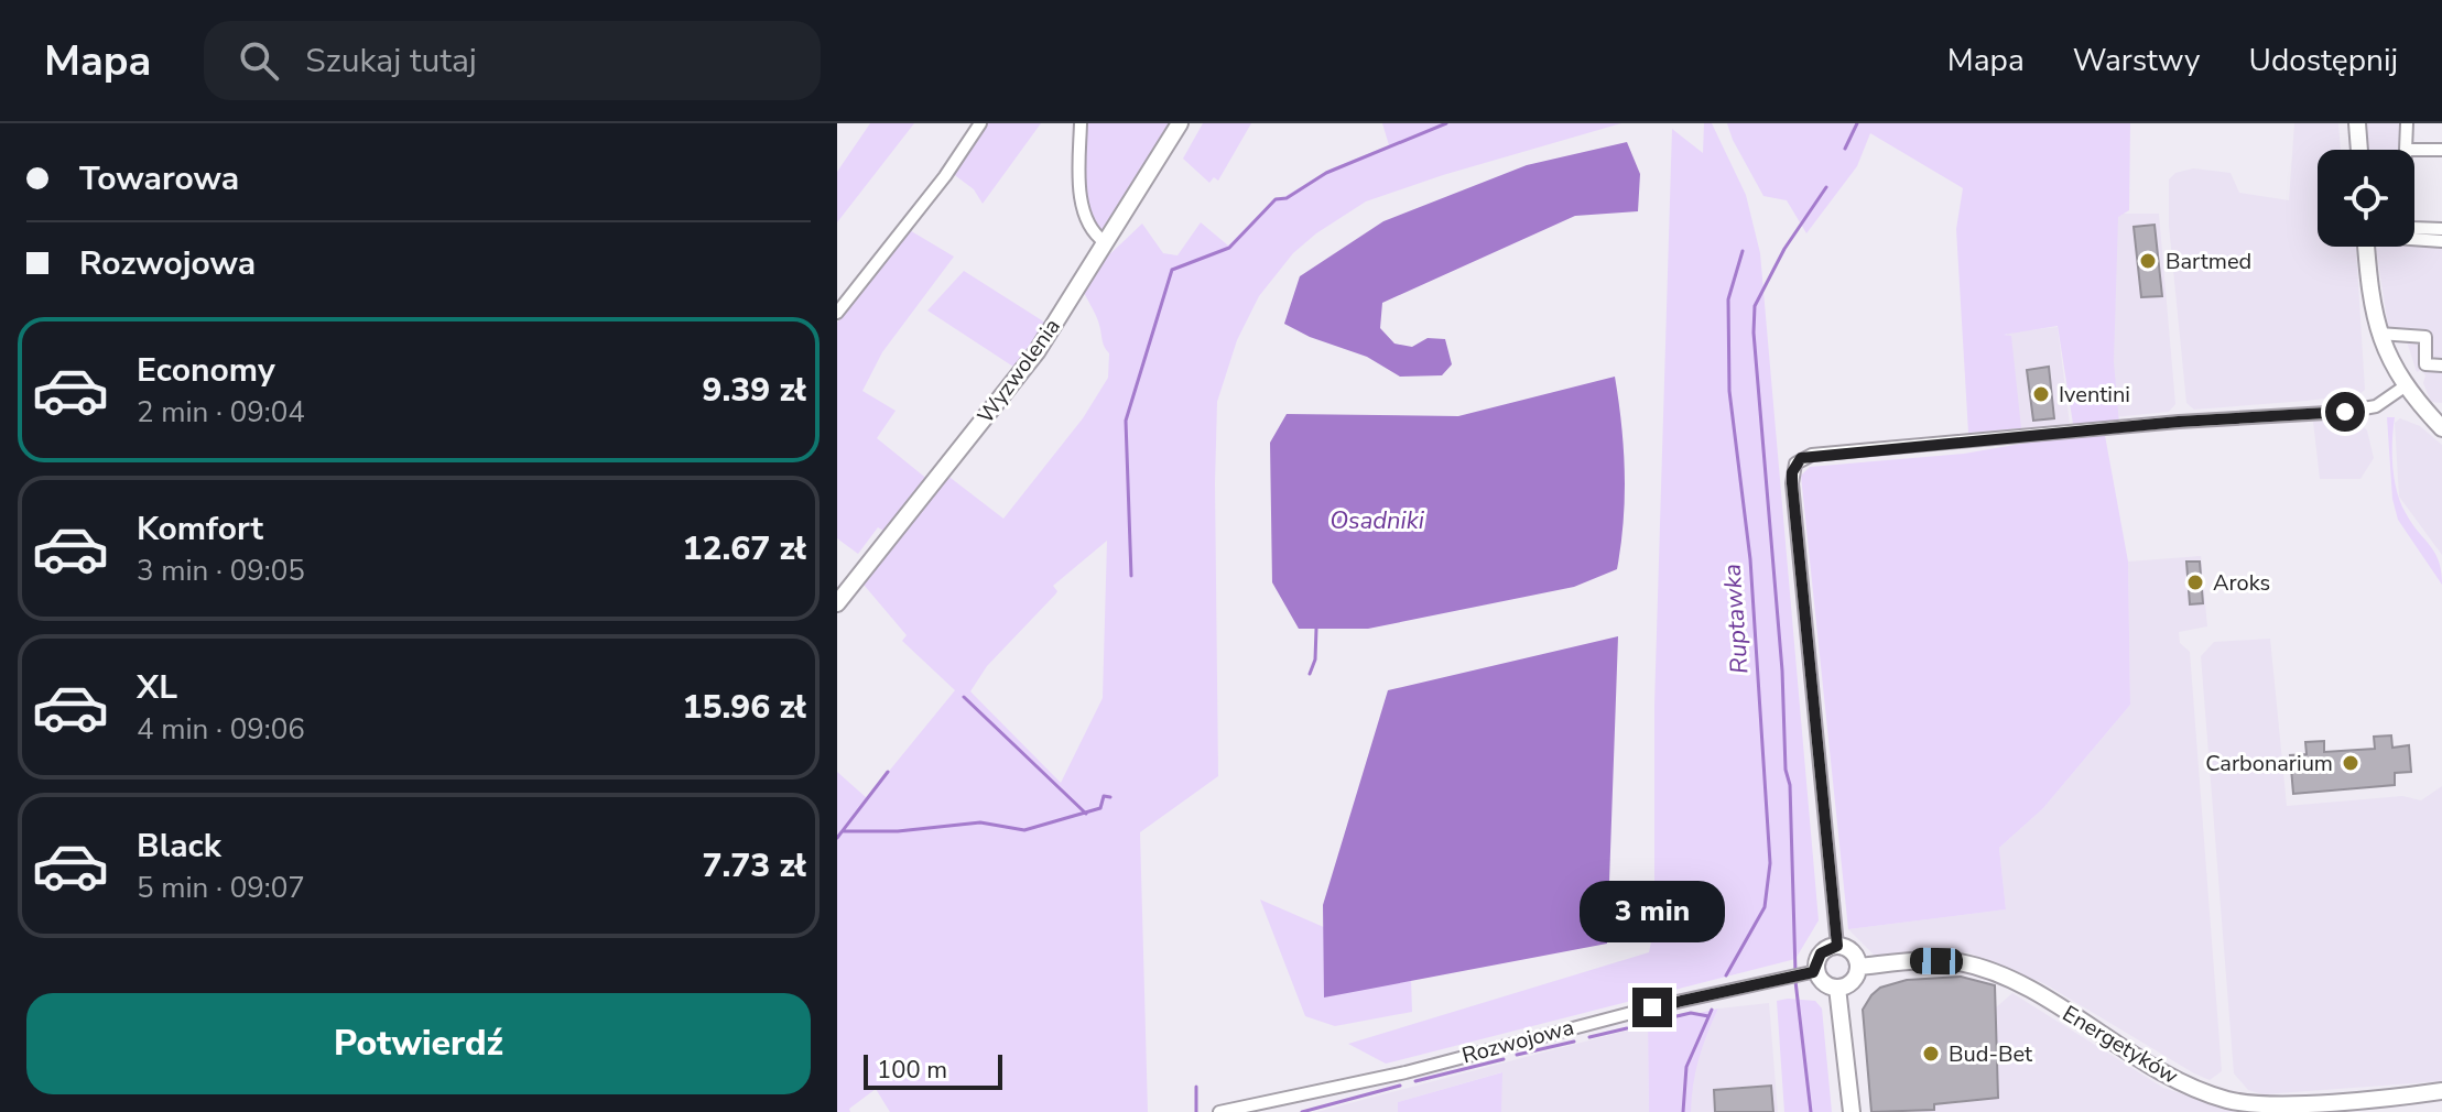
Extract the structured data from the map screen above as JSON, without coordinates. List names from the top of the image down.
{
  "streets": {
    "street": ["Wyzwolenia", "Rozwojowa", "Energetyków"]
  },
  "crossings": [
    ["Rozwojowa", "Energetyków"]
  ],
  "water": ["Osadniki", "Ruptawka"],
  "places": [
    "Bartmed",
    "Iventini",
    "Aroks",
    "Carbonarium",
    "Bud-Bet"
  ],
  "scale_bar": "100 m",
  "page": {
    "header": "Mapa",
    "search": "Szukaj tutaj",
    "nav": ["Mapa", "Warstwy", "Udostępnij"],
    "banner": ["Towarowa", "Rozwojowa"],
    "list": [
      {
        "name": "Economy",
        "note": "2 min · 09:04",
        "value": "9.39 zł"
      },
      {
        "name": "Komfort",
        "note": "3 min · 09:05",
        "value": "12.67 zł"
      },
      {
        "name": "XL",
        "note": "4 min · 09:06",
        "value": "15.96 zł"
      },
      {
        "name": "Black",
        "note": "5 min · 09:07",
        "value": "7.73 zł"
      }
    ],
    "bubble": "3 min",
    "buttons": "Potwierdź",
    "scale": "100 m"
  }
}
